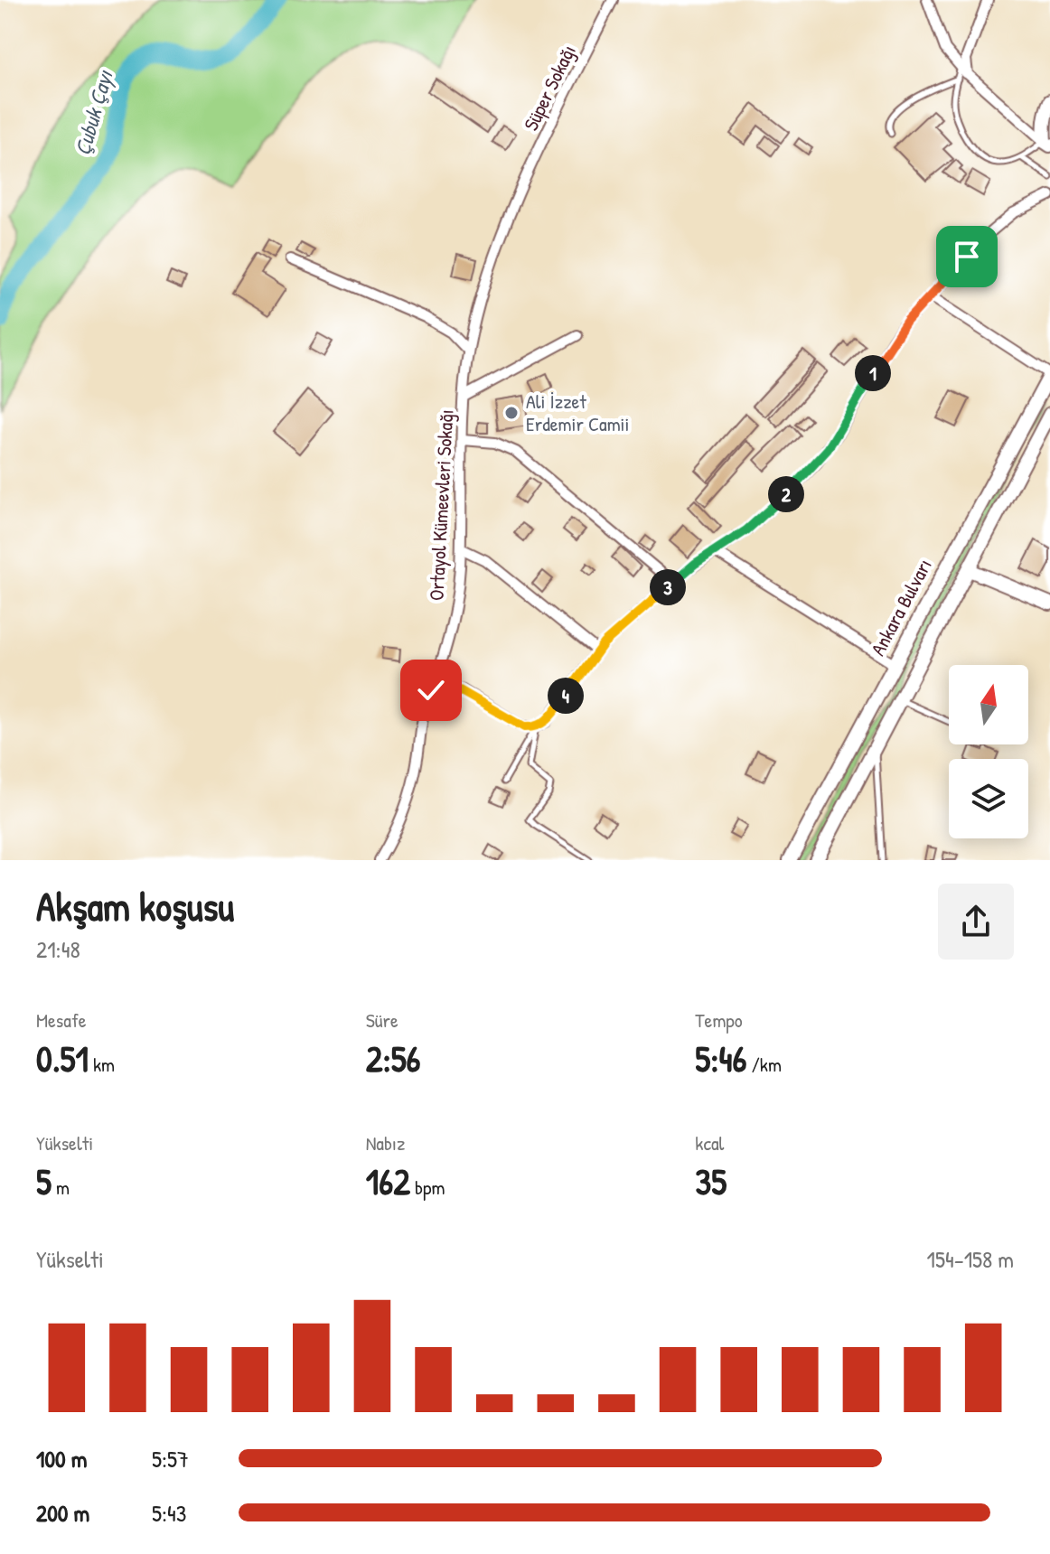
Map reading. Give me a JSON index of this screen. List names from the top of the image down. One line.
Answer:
{"streets":{"main road":["Ankara Bulvarı"],"street":["Süper Sokağı","Ortayol Kümeevleri Sokağı"]},"crossings":[["Süper Sokağı","Ortayol Kümeevleri Sokağı"]],"water":["Çubuk Çayı"],"places":["Ali İzzet Erdemir Camii"],"north":"top","page":{"pins":["1","2","3","4"],"heading":["Akşam koşusu","21:48"],"stats":[["Mesafe","0.51 km"],["Süre","2:56"],["Tempo","5:46 /km"],["Yükselti","5 m"],["Nabız","162 bpm"],["kcal","35"]],"chart":["Yükselti","154–158 m"],"list":[{"name":"100 m","note":"5:57"},{"name":"200 m","note":"5:43"}]}}
